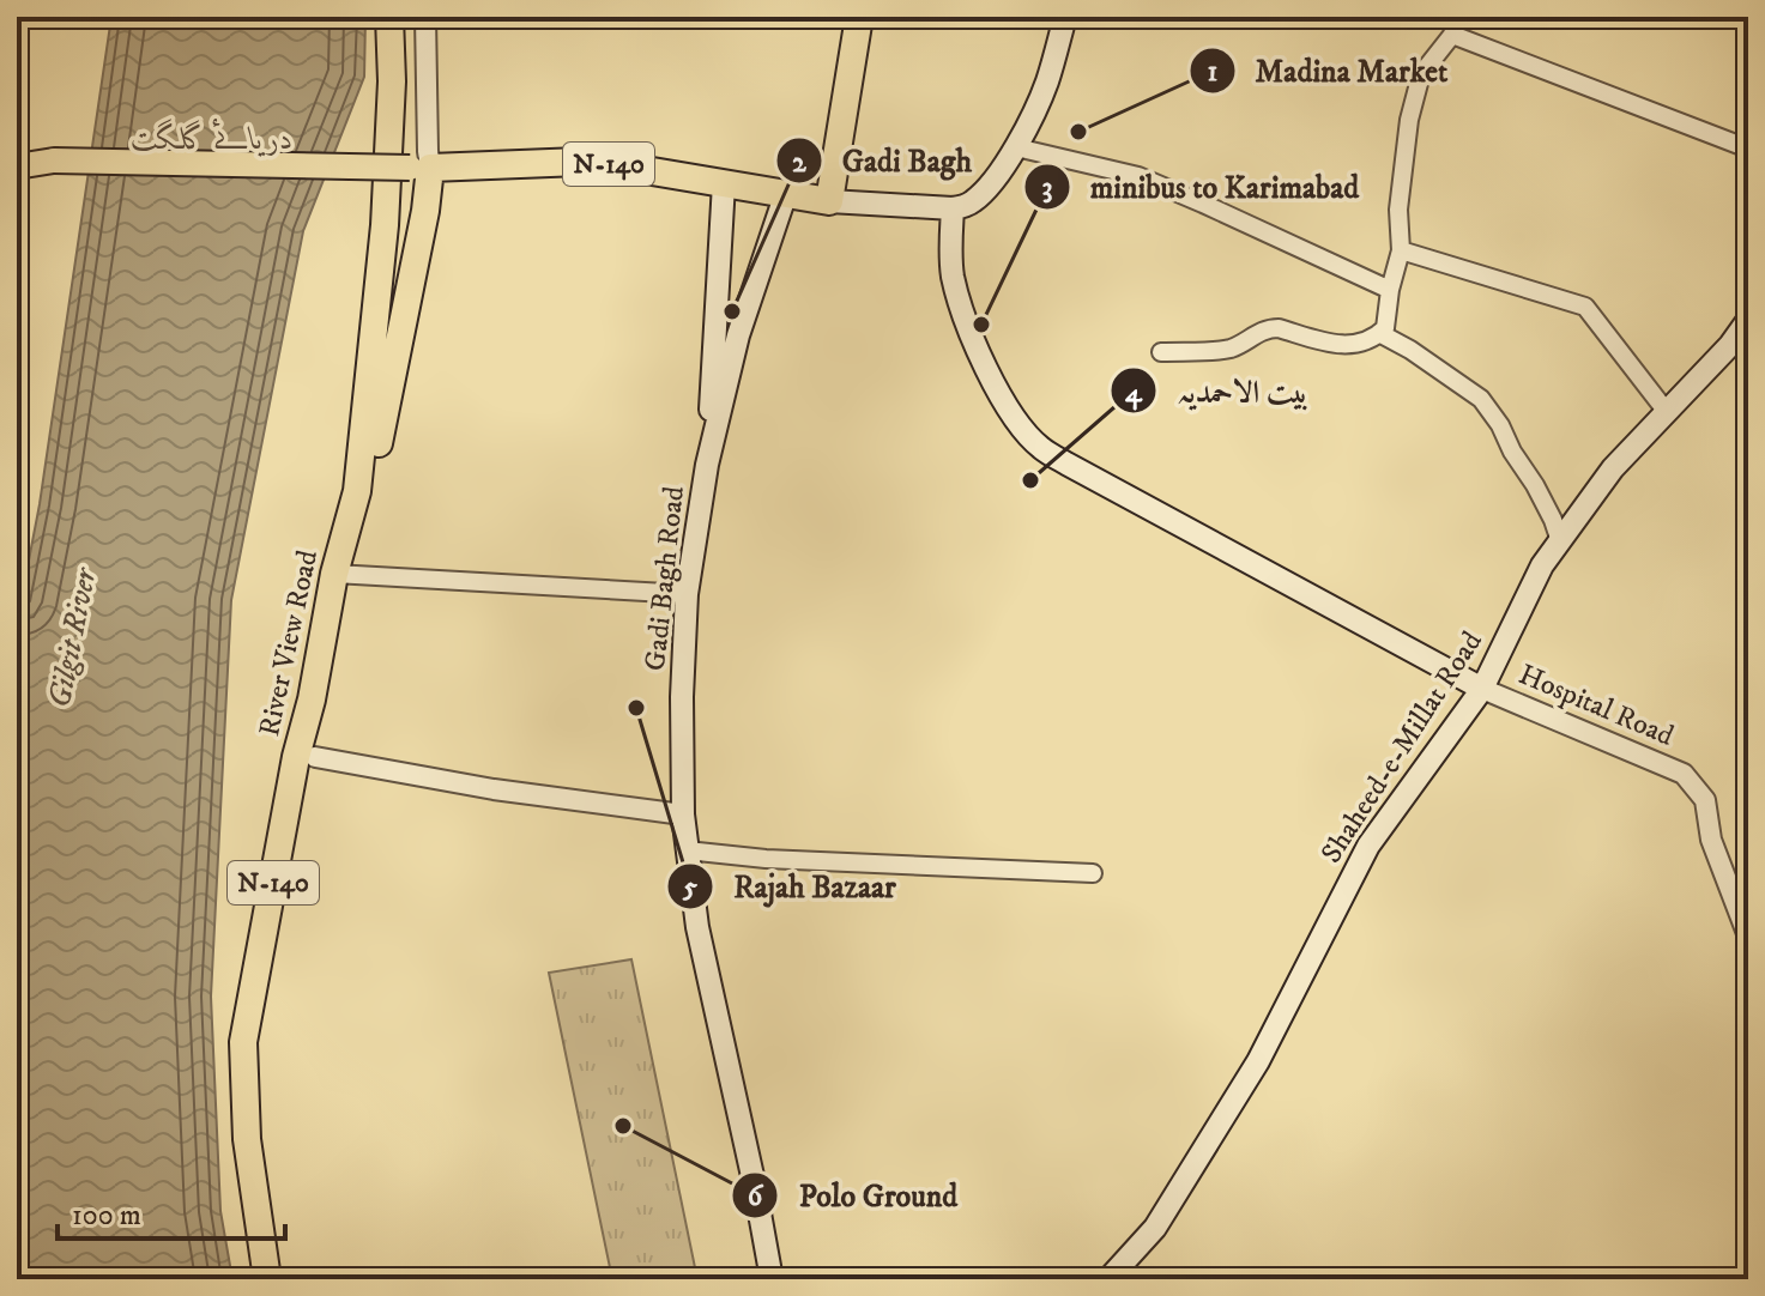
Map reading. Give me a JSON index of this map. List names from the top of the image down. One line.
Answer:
{"streets":{"highway":["N-140","River View Road"],"main road":["Gadi Bagh Road","Shaheed-e-Millat Road"],"street":["Hospital Road"]},"crossings":[["N-140","Gadi Bagh Road"],["N-140","River View Road"],["Hospital Road","Shaheed-e-Millat Road"]],"water":["دریائے گلگت","Gilgit River"],"places":["Madina Market","Gadi Bagh","minibus to Karimabad","بیت الاحمدیہ","Rajah Bazaar","Polo Ground"],"scale_bar":"100 m"}
